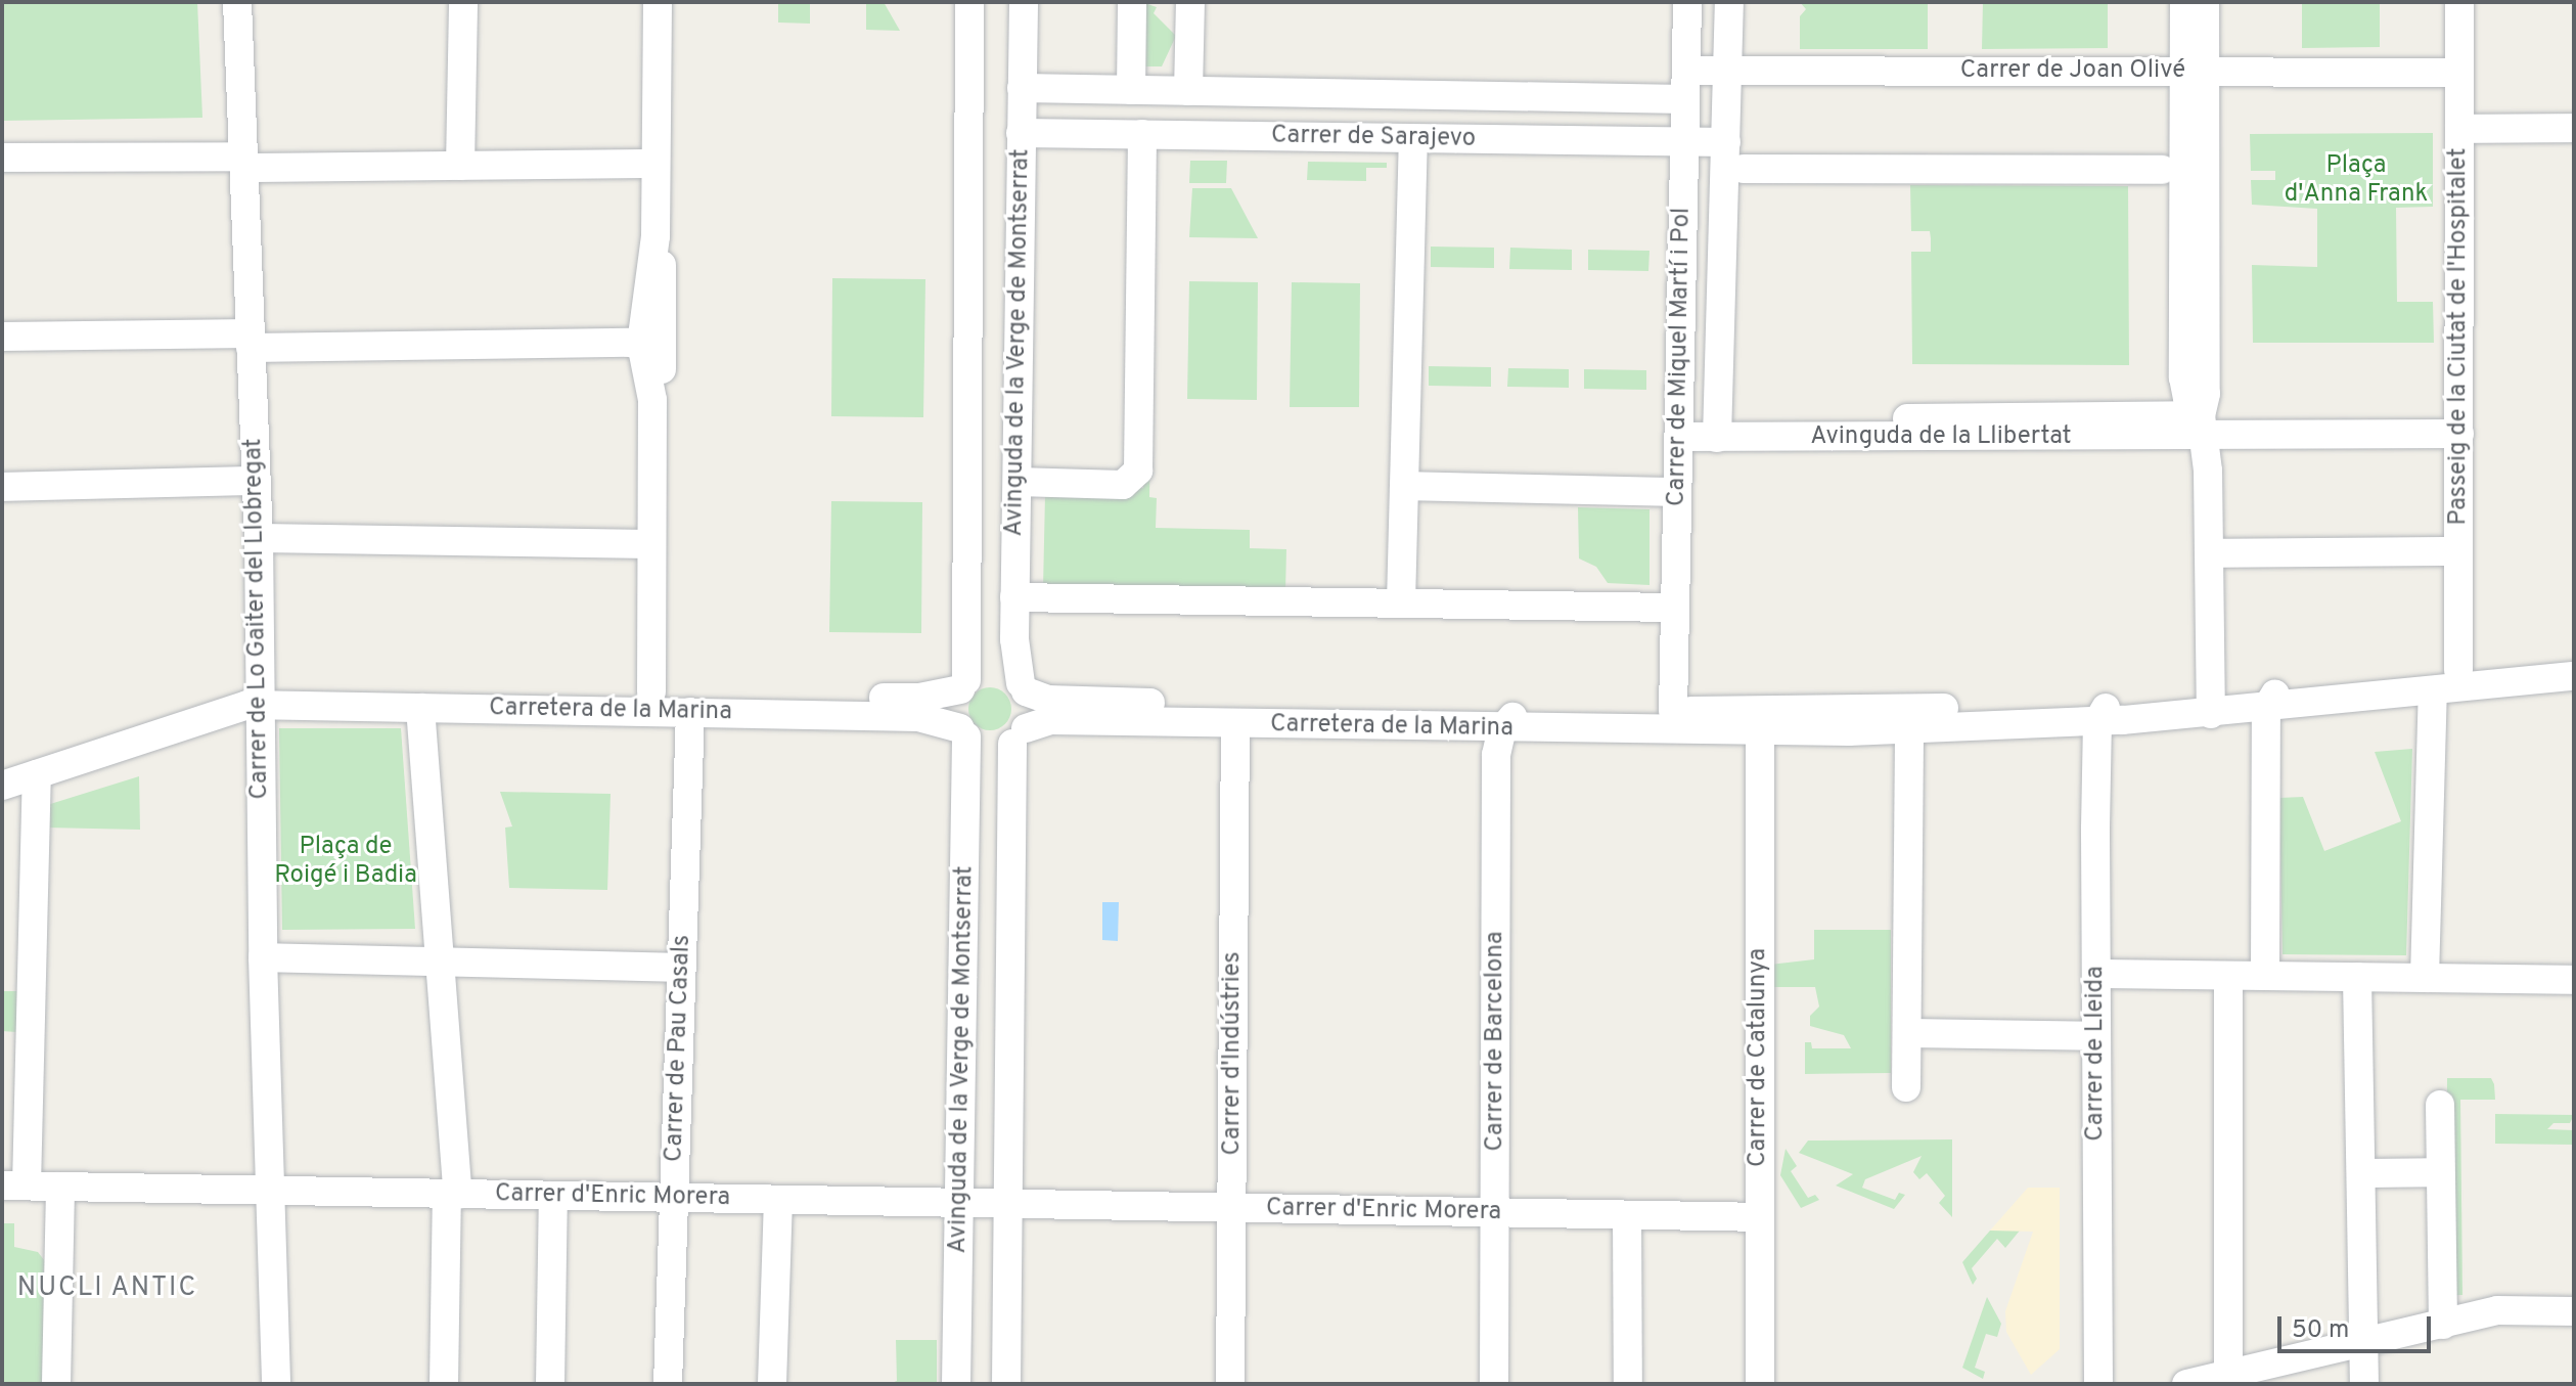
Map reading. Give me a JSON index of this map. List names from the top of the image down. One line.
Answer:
{"streets":{"street":["Carrer de Joan Olivé","Carrer de Sarajevo","Passeig de la Ciutat de l'Hospitalet","Avinguda de la Verge de Montserrat","Carrer de Miquel Martí i Pol","Avinguda de la Llibertat","Carrer de Lo Gaiter del Llobregat","Carretera de la Marina","Carrer de Barcelona","Carrer de Pau Casals","Carrer d'Indústries","Carrer de Lleida","Carrer de Catalunya","Carrer d'Enric Morera"]},"crossings":[["Carrer de Joan Olivé","Passeig de la Ciutat de l'Hospitalet"],["Carrer de Joan Olivé","Carrer de Miquel Martí i Pol"],["Carrer de Sarajevo","Avinguda de la Verge de Montserrat"],["Carrer de Sarajevo","Carrer de Miquel Martí i Pol"],["Passeig de la Ciutat de l'Hospitalet","Avinguda de la Llibertat"],["Passeig de la Ciutat de l'Hospitalet","Carretera de la Marina"],["Avinguda de la Verge de Montserrat","Carretera de la Marina"],["Avinguda de la Verge de Montserrat","Carrer d'Enric Morera"],["Carrer de Miquel Martí i Pol","Avinguda de la Llibertat"],["Carrer de Miquel Martí i Pol","Carretera de la Marina"],["Carrer de Lo Gaiter del Llobregat","Carretera de la Marina"],["Carrer de Lo Gaiter del Llobregat","Carrer d'Enric Morera"],["Carretera de la Marina","Carrer de Barcelona"],["Carretera de la Marina","Carrer de Pau Casals"],["Carretera de la Marina","Carrer d'Indústries"],["Carretera de la Marina","Carrer de Lleida"],["Carretera de la Marina","Carrer de Catalunya"],["Carrer de Barcelona","Carrer d'Enric Morera"],["Carrer de Pau Casals","Carrer d'Enric Morera"],["Carrer d'Indústries","Carrer d'Enric Morera"],["Carrer de Catalunya","Carrer d'Enric Morera"]],"districts":["NUCLI ANTIC"],"parks":["Plaça d'Anna Frank","Plaça de Roigé i Badia"],"scale_bar":"50 m"}
